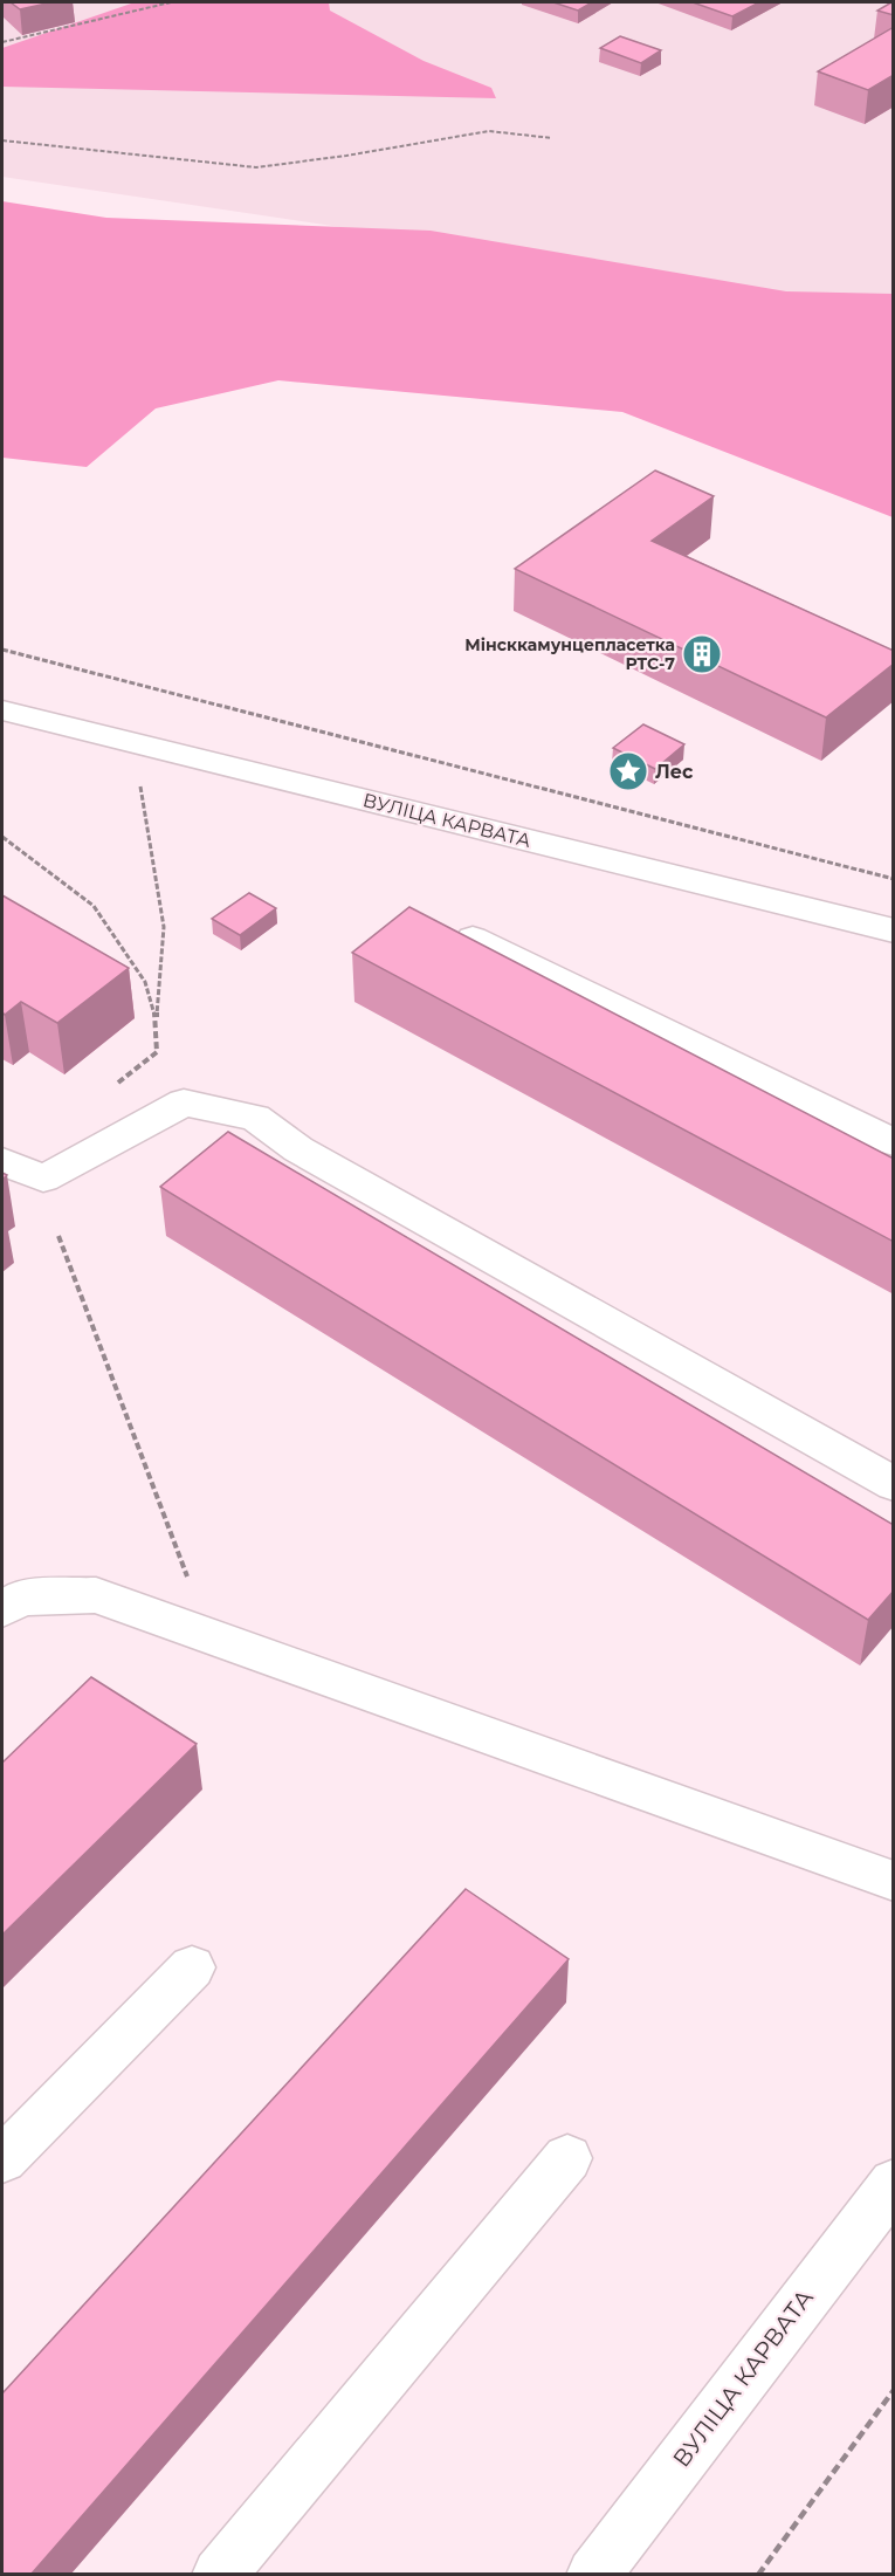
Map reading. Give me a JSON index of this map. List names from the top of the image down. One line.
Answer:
{"streets":{"street":["ВУЛІЦА КАРВАТА"]},"places":{"building":["Мінсккамунцепласетка РТС-7"],"place":["Лес"]}}
